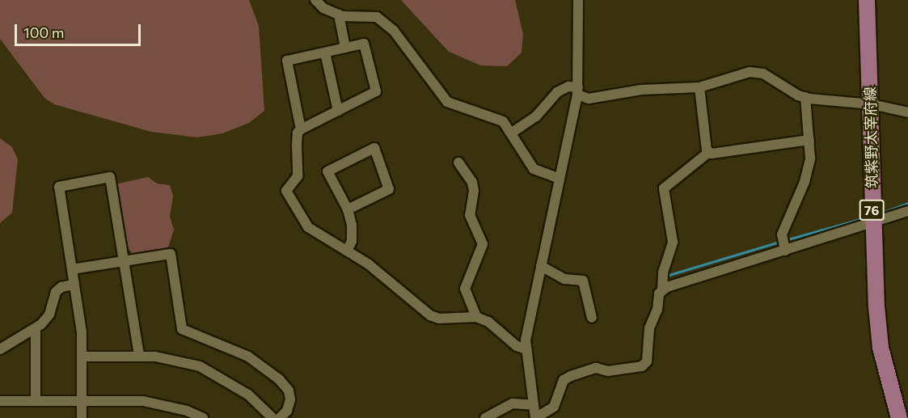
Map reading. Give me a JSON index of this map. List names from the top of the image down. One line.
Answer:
{"streets":{"main road":["筑紫野太宰府線","76"]},"scale_bar":"100 m"}
